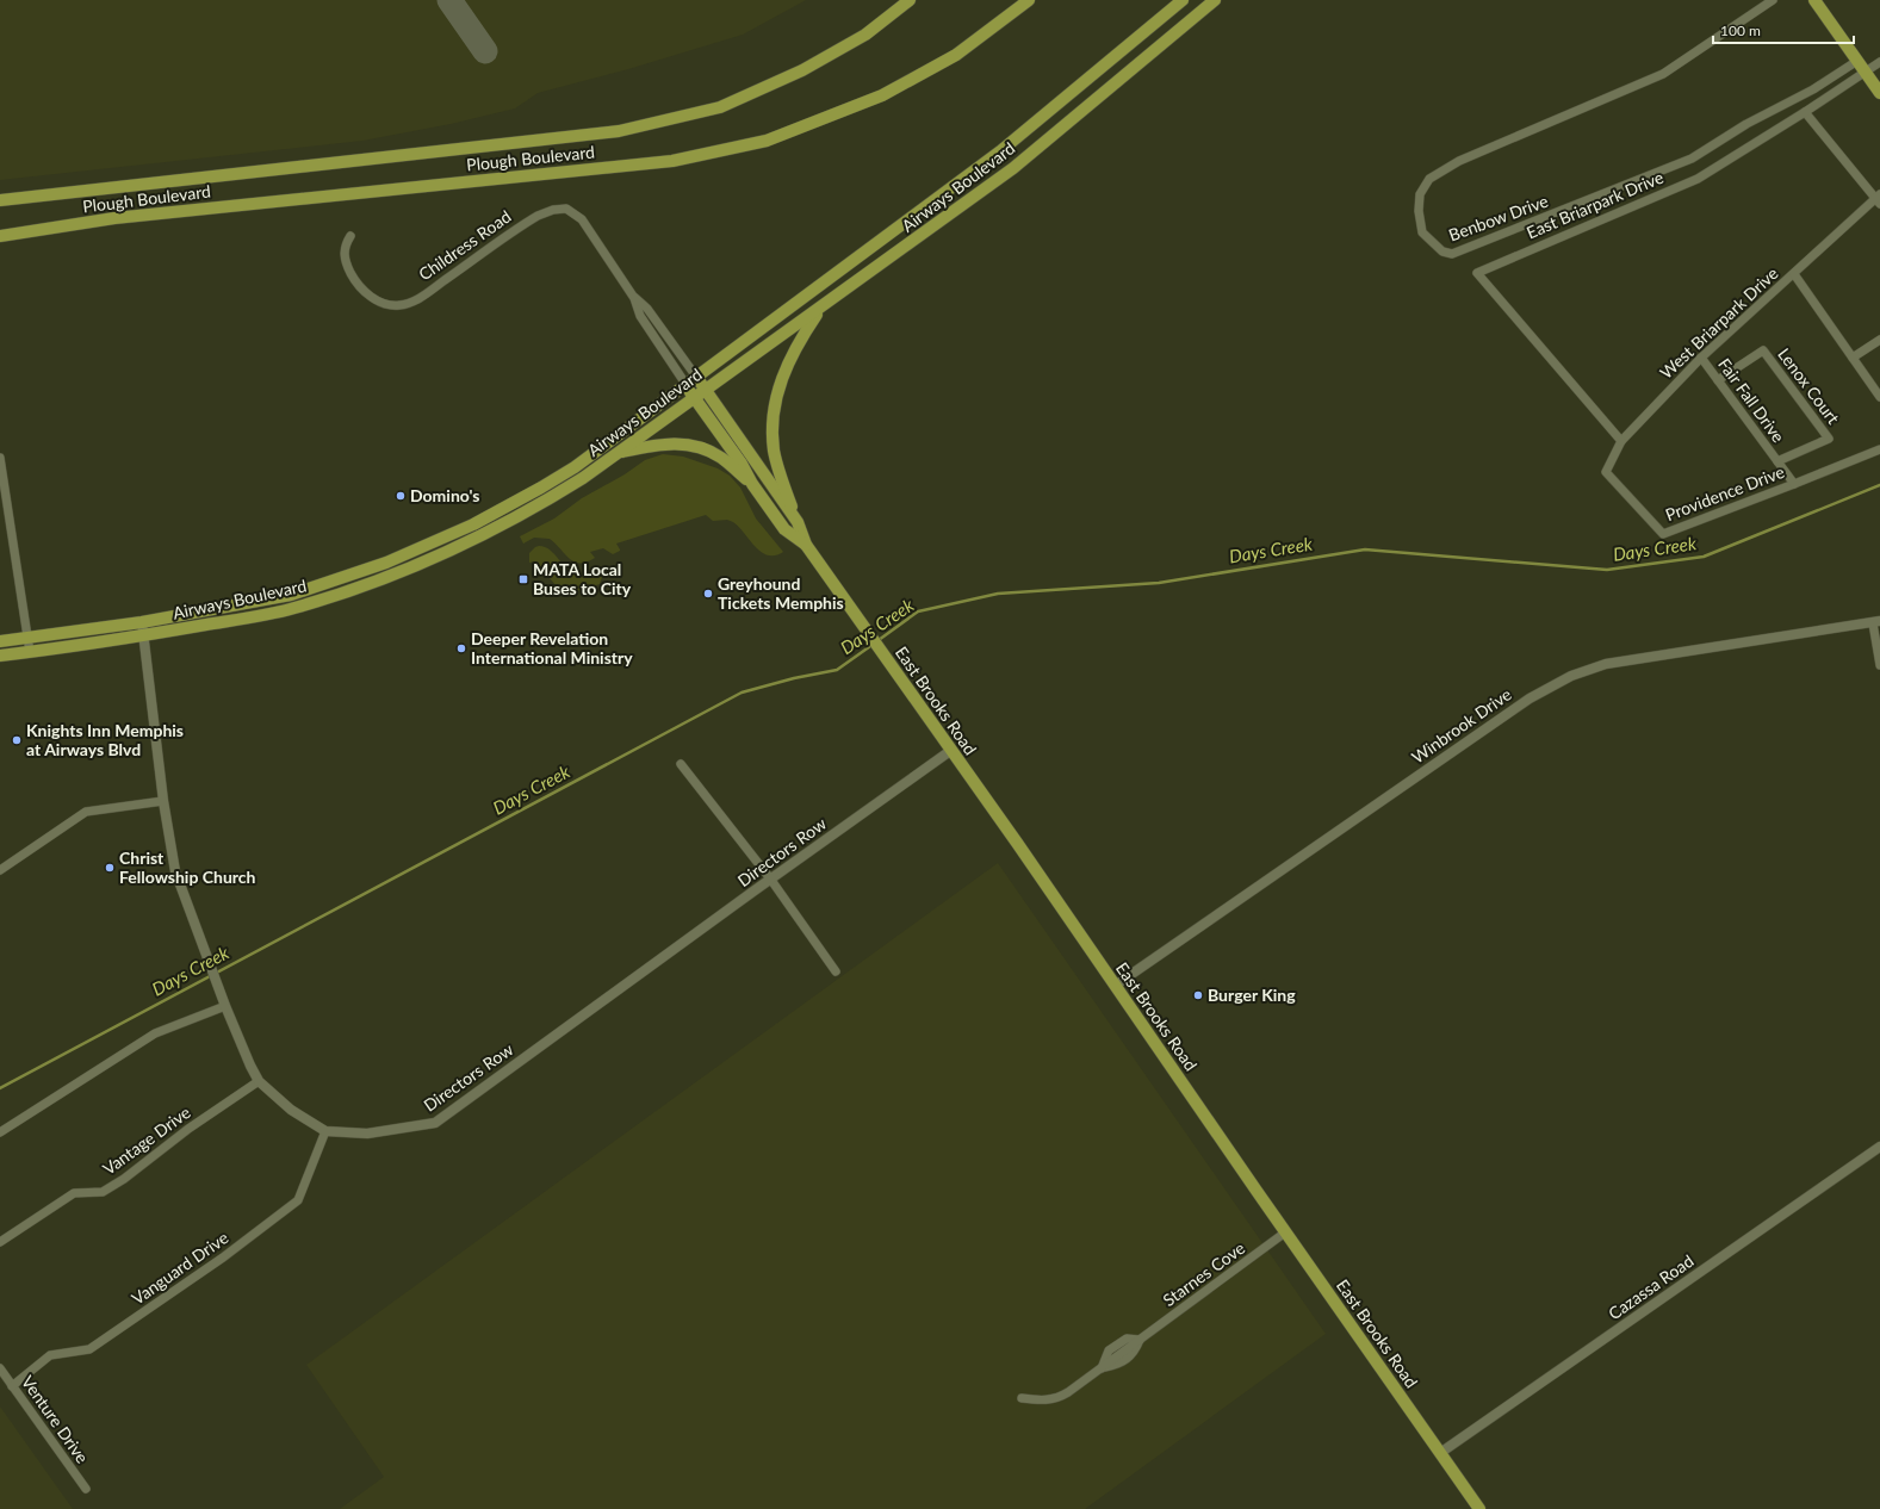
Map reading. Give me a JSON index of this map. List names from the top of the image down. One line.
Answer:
{"streets":{"main road":["Plough Boulevard","Airways Boulevard","East Brooks Road"],"street":["East Briarpark Drive","Benbow Drive","Childress Road","West Briarpark Drive","Lenox Court","Fair Fall Drive","Providence Drive","Winbrook Drive","Directors Row","Vantage Drive","Vanguard Drive","Starnes Cove","Cazassa Road","Venture Drive"]},"crossings":[["Airways Boulevard","East Brooks Road"],["Airways Boulevard","Directors Row"],["East Briarpark Drive","West Briarpark Drive"],["East Briarpark Drive","Providence Drive"],["Childress Road","East Brooks Road"],["West Briarpark Drive","Fair Fall Drive"],["West Briarpark Drive","Providence Drive"],["Lenox Court","Fair Fall Drive"],["Fair Fall Drive","Providence Drive"],["East Brooks Road","Winbrook Drive"],["East Brooks Road","Directors Row"],["East Brooks Road","Starnes Cove"],["East Brooks Road","Cazassa Road"],["Directors Row","Vantage Drive"],["Directors Row","Vanguard Drive"],["Vanguard Drive","Venture Drive"]],"water":["Days Creek"],"places":{"other":["Domino's","Greyhound Tickets Memphis","Deeper Revelation International Ministry","Knights Inn Memphis at Airways Blvd","Christ Fellowship Church","Burger King"],"transit":["MATA Local Buses to City"]},"scale_bar":"100 m"}
